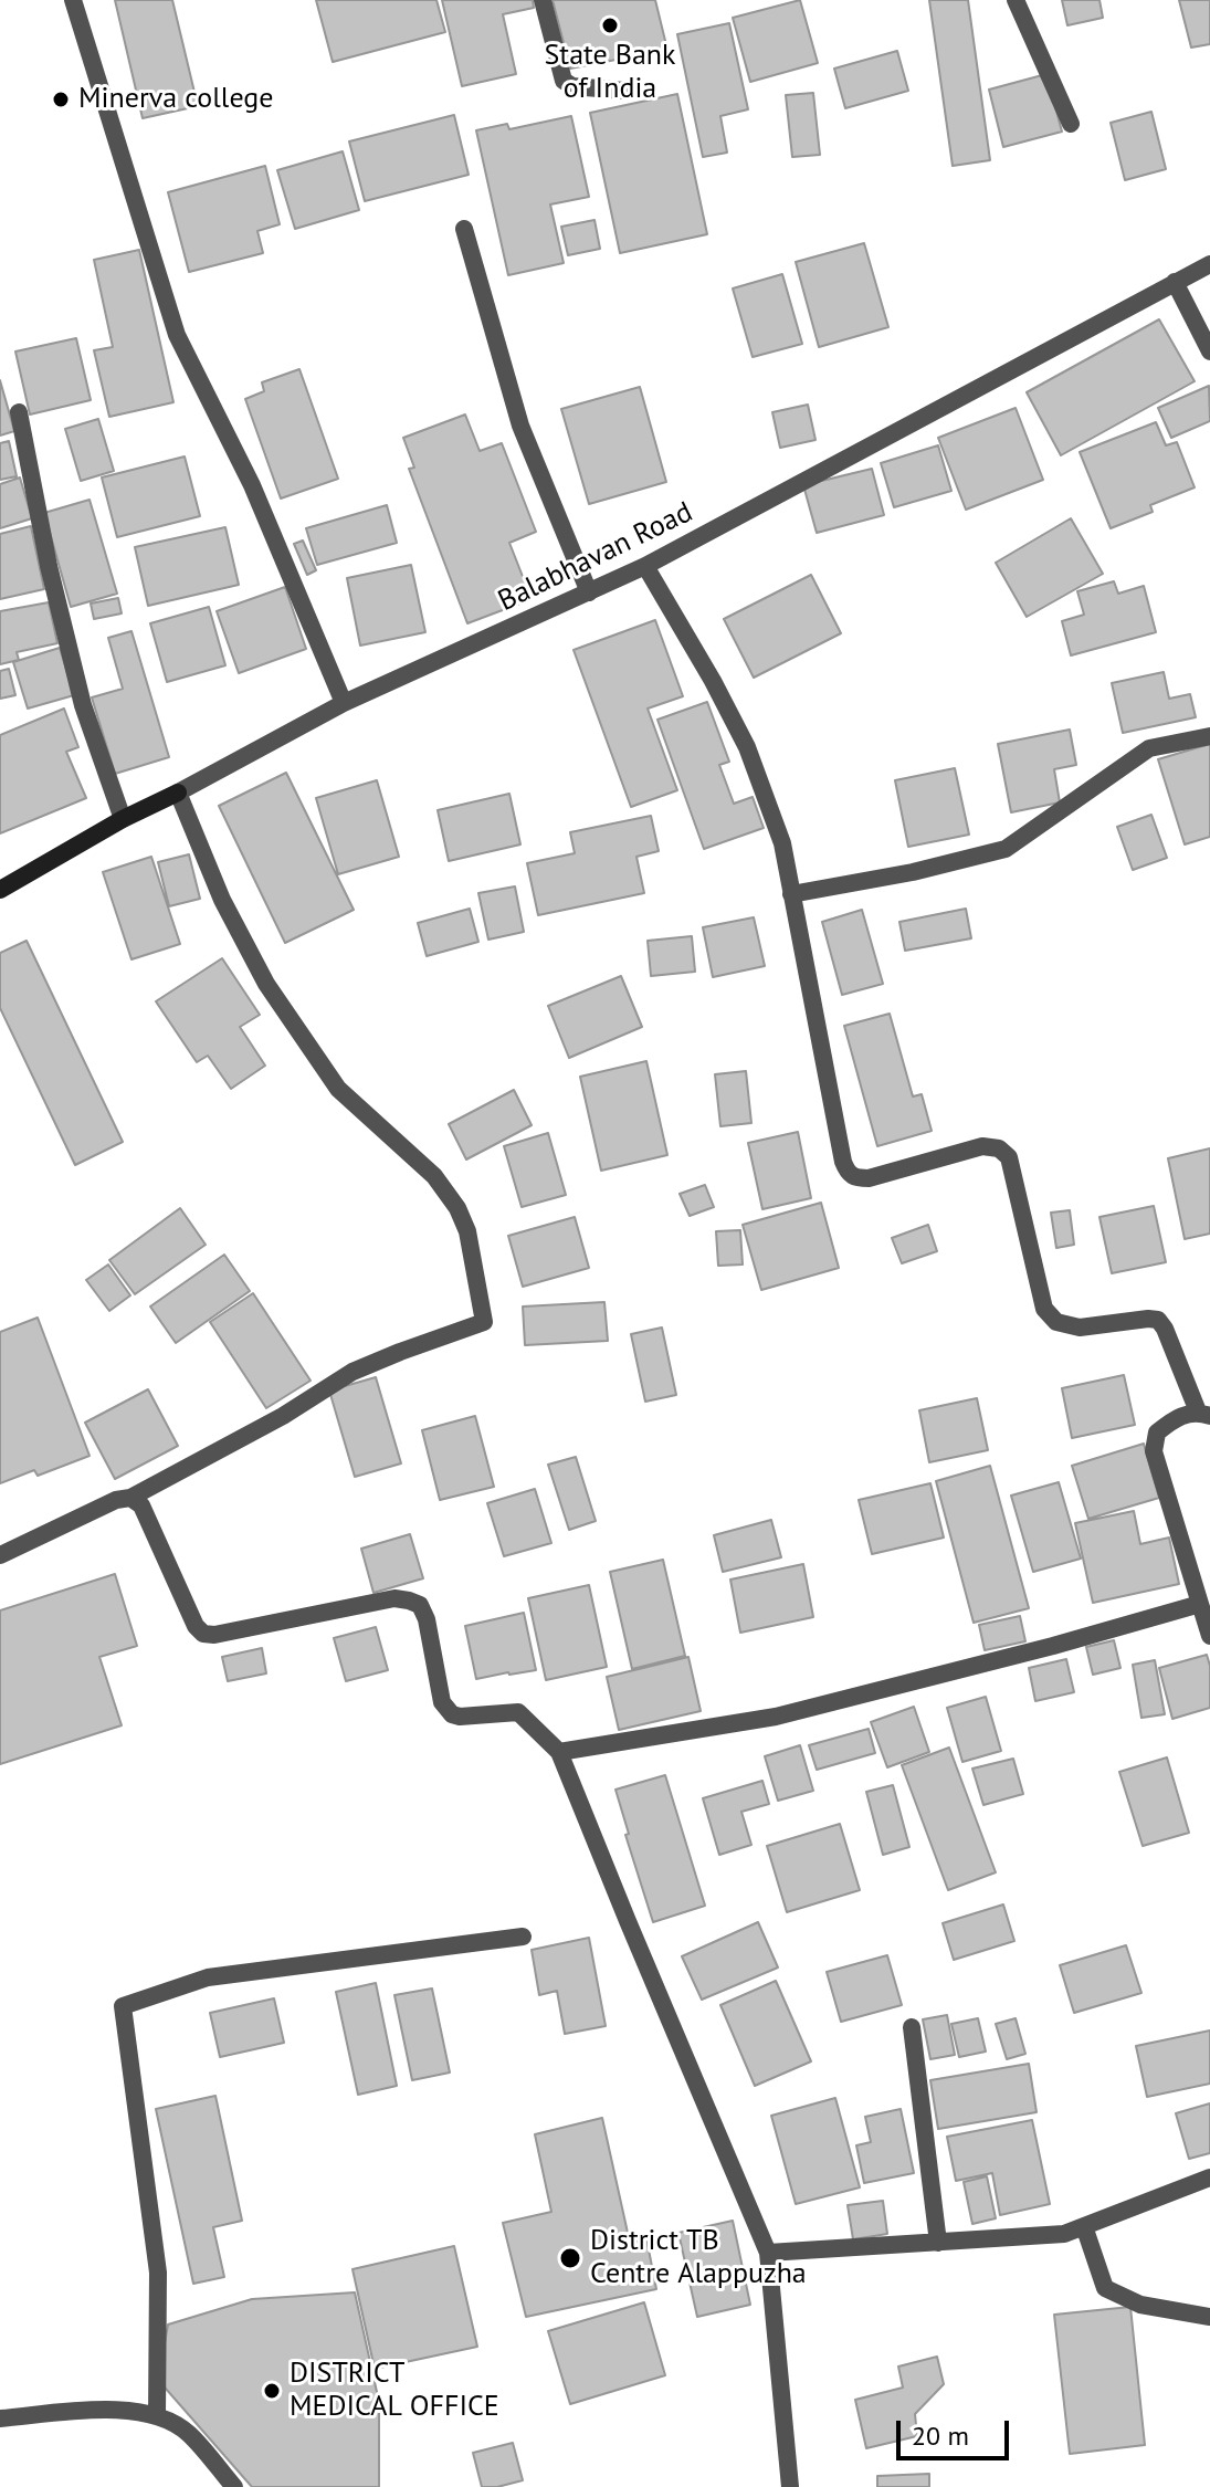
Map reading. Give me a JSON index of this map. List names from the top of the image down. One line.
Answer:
{"streets":{"main road":["Balabhavan Road"]},"places":["State Bank of India","Minerva college","District TB Centre Alappuzha","DISTRICT MEDICAL OFFICE"],"scale_bar":"20 m"}
